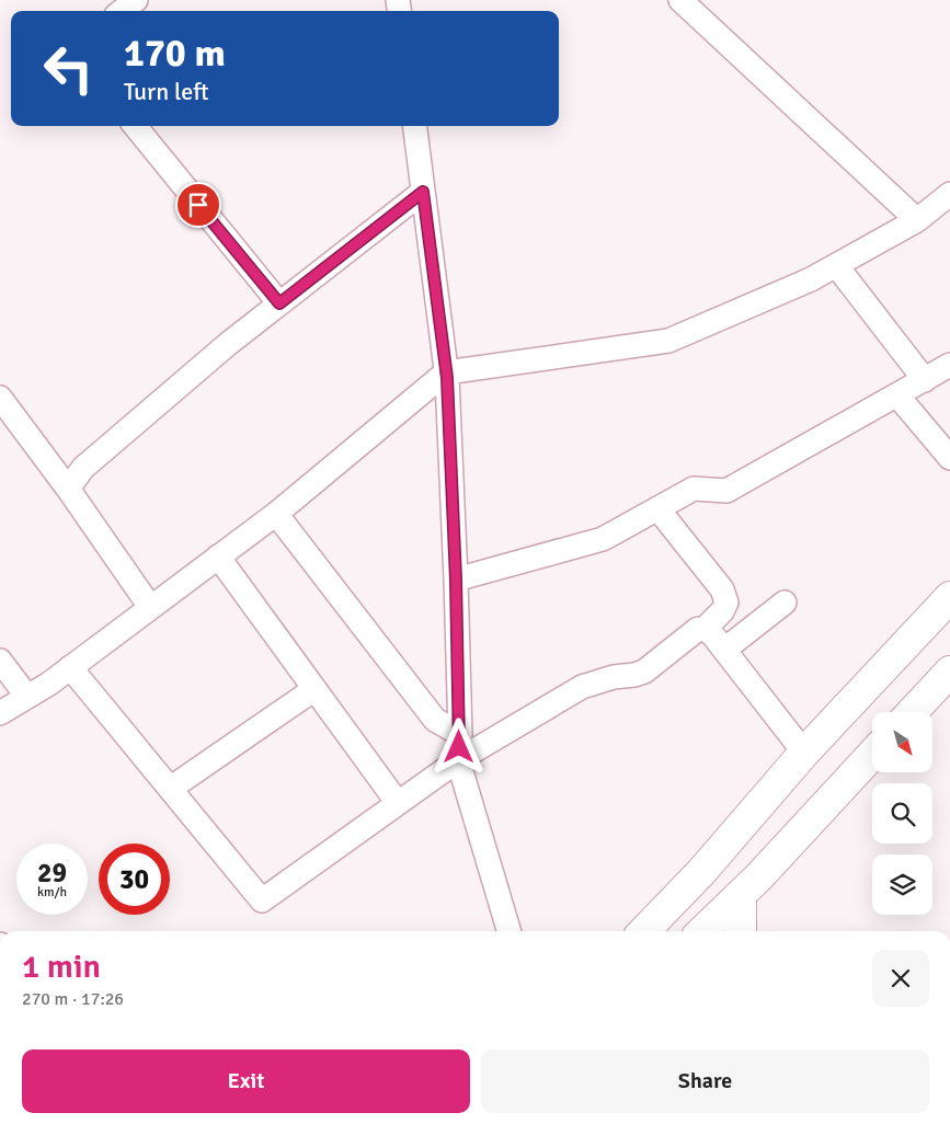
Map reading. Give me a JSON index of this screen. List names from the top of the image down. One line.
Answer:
{"north":"bottom right","page":{"turn":["170 m","Turn left"],"speed":"29 km/h","limit":"30","heading":["1 min","270 m · 17:26"],"buttons":["Exit","Share"]}}
